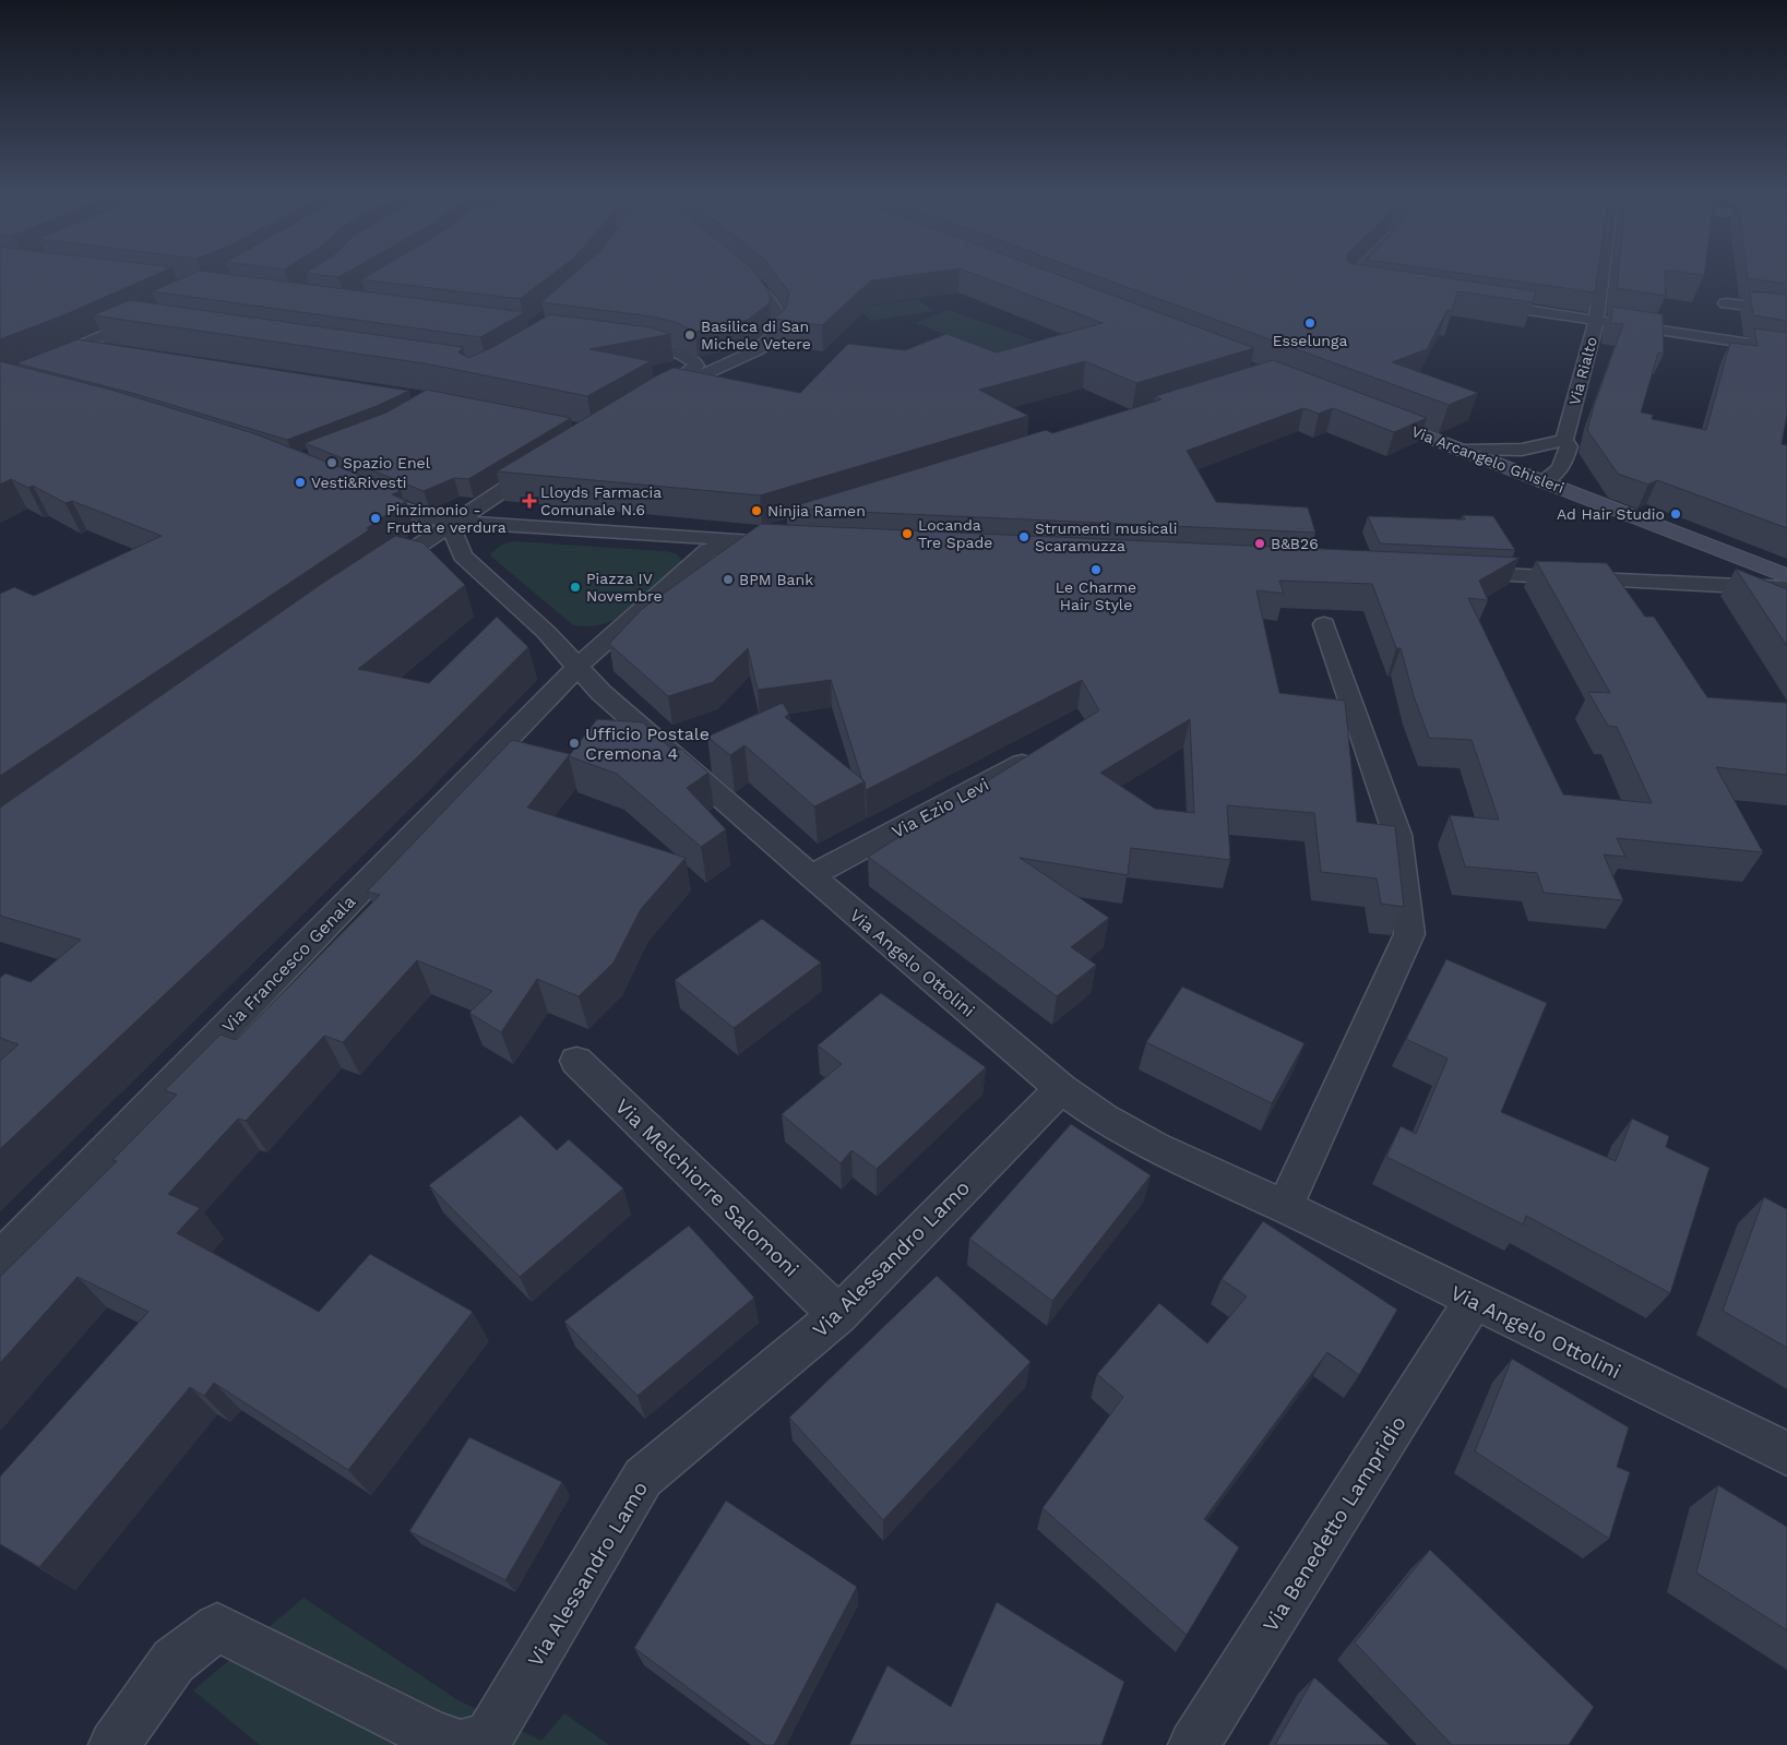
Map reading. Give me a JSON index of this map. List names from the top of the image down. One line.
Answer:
{"streets":{"main road":["Via Arcangelo Ghisleri"],"street":["Via Rialto","Via Ezio Levi","Via Angelo Ottolini","Via Francesco Genala","Via Melchiorre Salomoni","Via Alessandro Lamo","Via Benedetto Lampridio"]},"crossings":[["Via Rialto","Via Arcangelo Ghisleri"],["Via Ezio Levi","Via Angelo Ottolini"],["Via Angelo Ottolini","Via Francesco Genala"],["Via Angelo Ottolini","Via Alessandro Lamo"],["Via Angelo Ottolini","Via Benedetto Lampridio"],["Via Melchiorre Salomoni","Via Alessandro Lamo"]],"places":{"other":["Esselunga","Basilica di San Michele Vetere","Spazio Enel","Vesti&Rivesti","Ninjia Ramen","Ad Hair Studio","Pinzimonio - Frutta e verdura","Locanda Tre Spade","Strumenti musicali Scaramuzza","B&B26","Le Charme Hair Style","BPM Bank","Piazza IV Novembre","Ufficio Postale Cremona 4"],"health":["Lloyds Farmacia Comunale N.6"]}}
